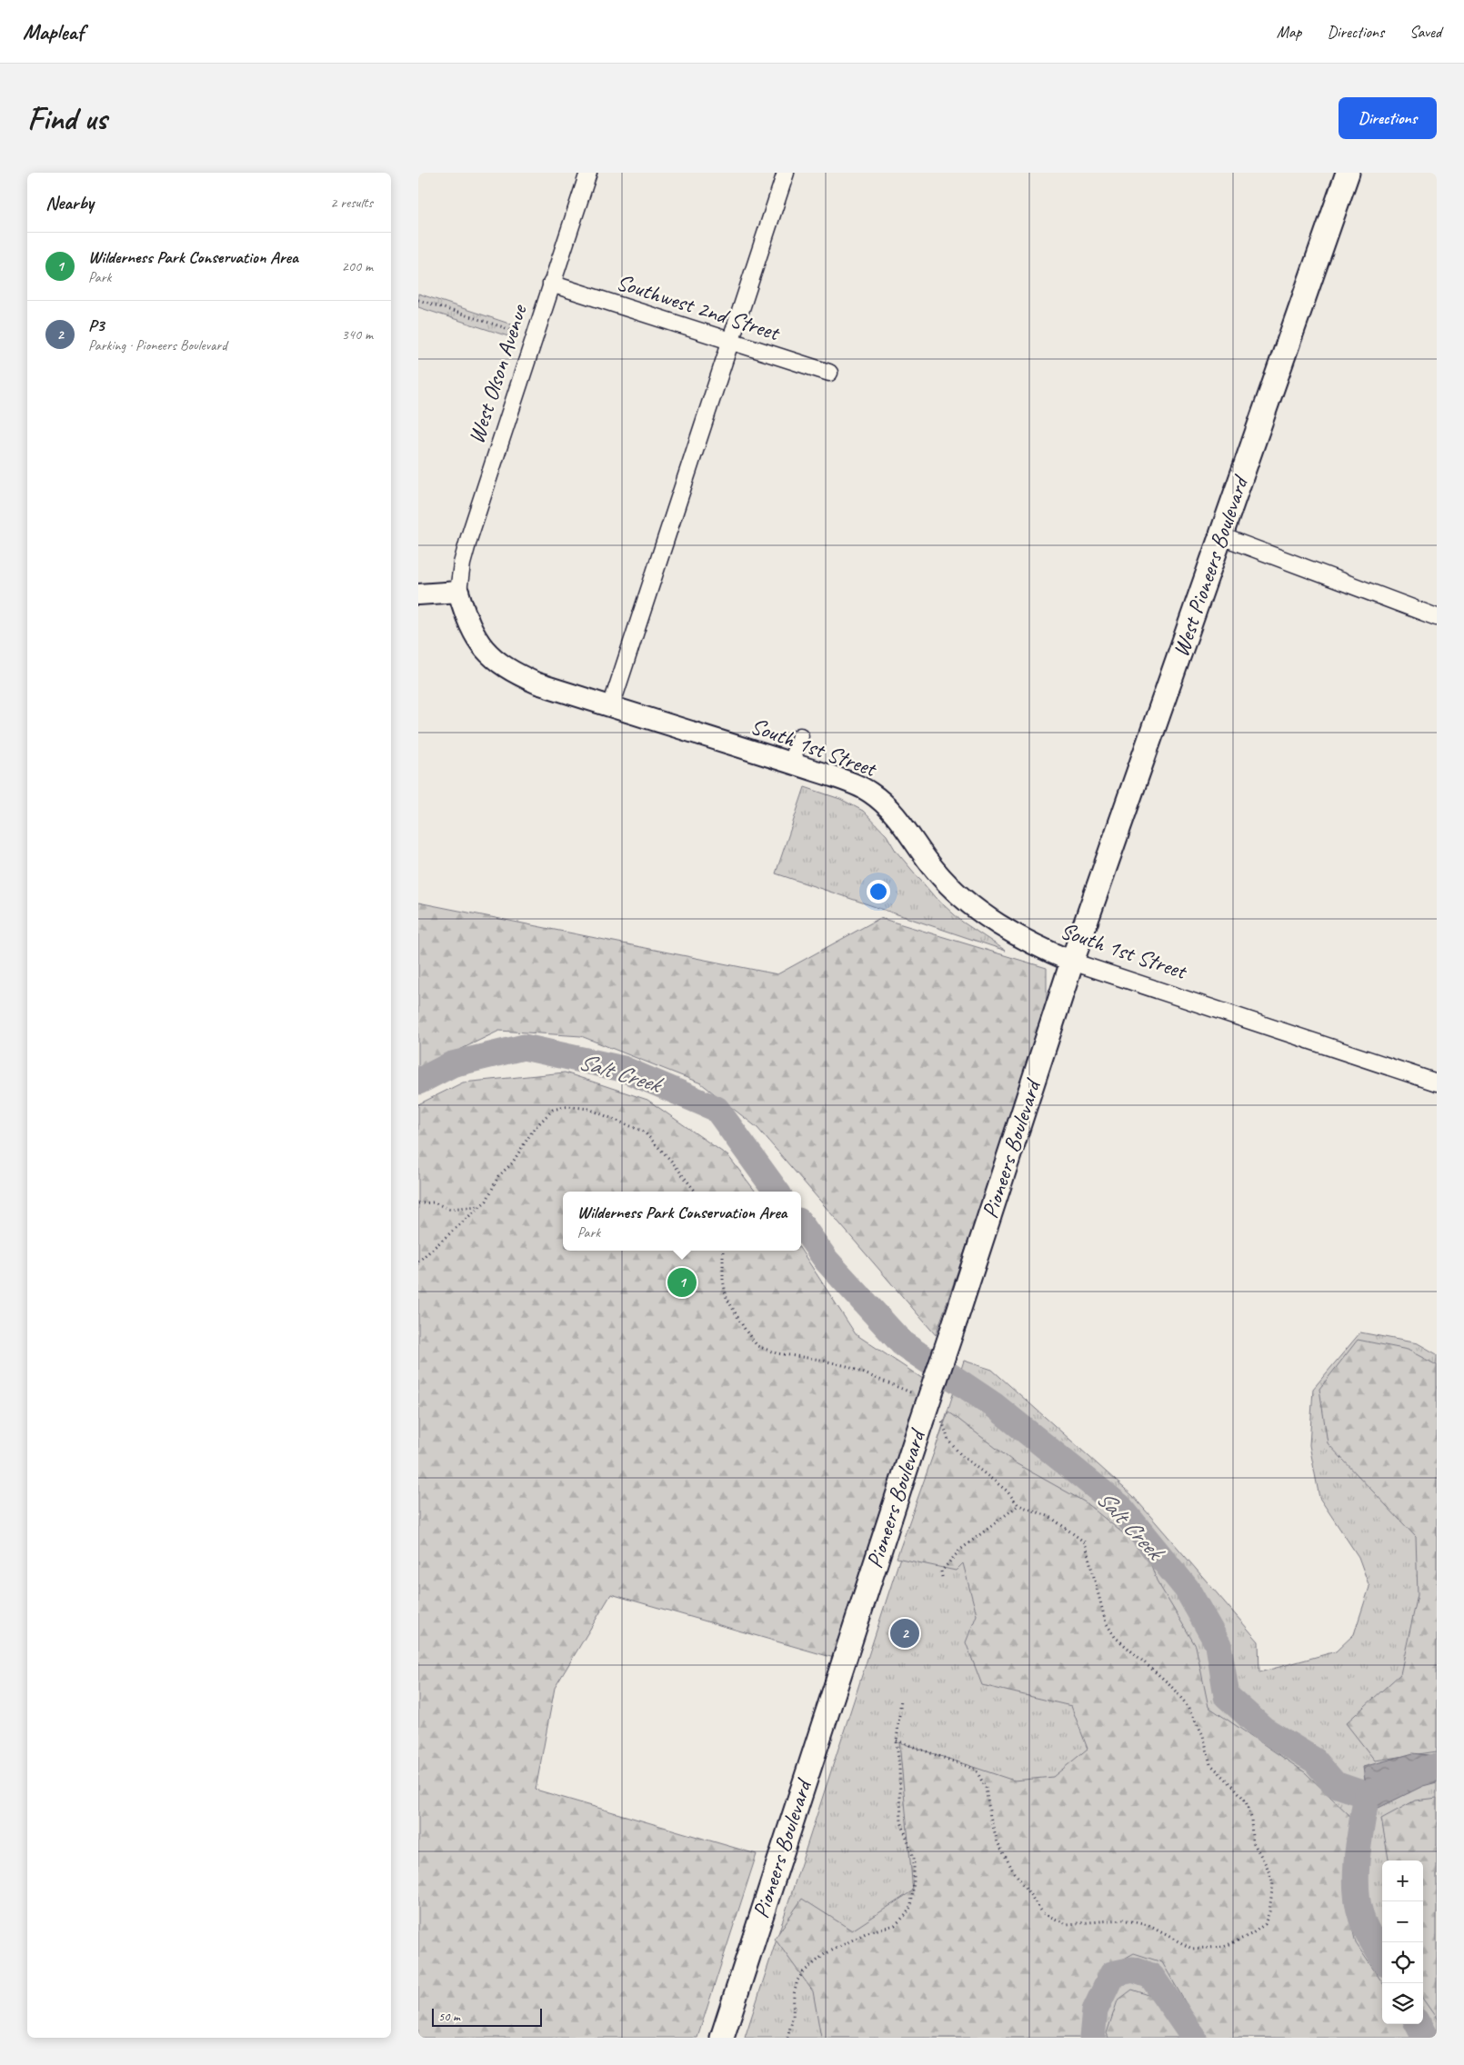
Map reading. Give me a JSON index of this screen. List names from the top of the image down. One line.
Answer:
{"streets":{"main road":["West Pioneers Boulevard","Pioneers Boulevard"],"street":["Southwest 2nd Street","West Olson Avenue","South 1st Street"]},"crossings":[["Southwest 2nd Street","West Olson Avenue"],["West Olson Avenue","South 1st Street"],["West Pioneers Boulevard","South 1st Street"],["West Pioneers Boulevard","Pioneers Boulevard"],["South 1st Street","Pioneers Boulevard"]],"water":["Salt Creek"],"scale_bar":"50 m","page":{"header":"Mapleaf","nav":["Map","Directions","Saved"],"buttons":"Directions","title":"Find us","heading":["Nearby","2 results"],"list":[{"mark":"1","name":"Wilderness Park Conservation Area","note":"Park","value":"200 m"},{"mark":"2","name":"P3","note":"Parking · Pioneers Boulevard","value":"340 m"}],"popup":["Wilderness Park Conservation Area","Park"],"pins":["1","2"],"map_buttons":["+","−"],"scale":"50 m"}}
